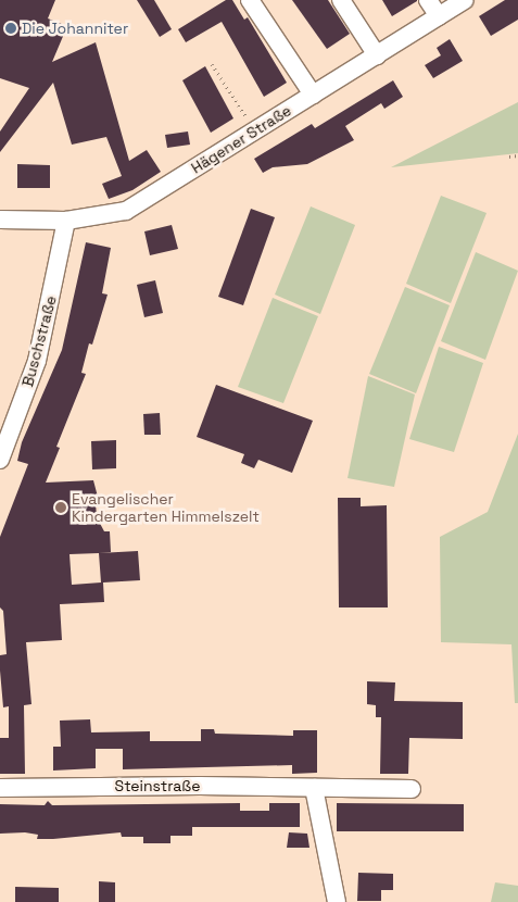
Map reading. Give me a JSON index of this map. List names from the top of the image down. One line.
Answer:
{"streets":{"street":["Hägener Straße","Buschstraße","Steinstraße"]},"crossings":[["Hägener Straße","Buschstraße"]],"places":["Die Johanniter","Evangelischer Kindergarten Himmelszelt"]}
